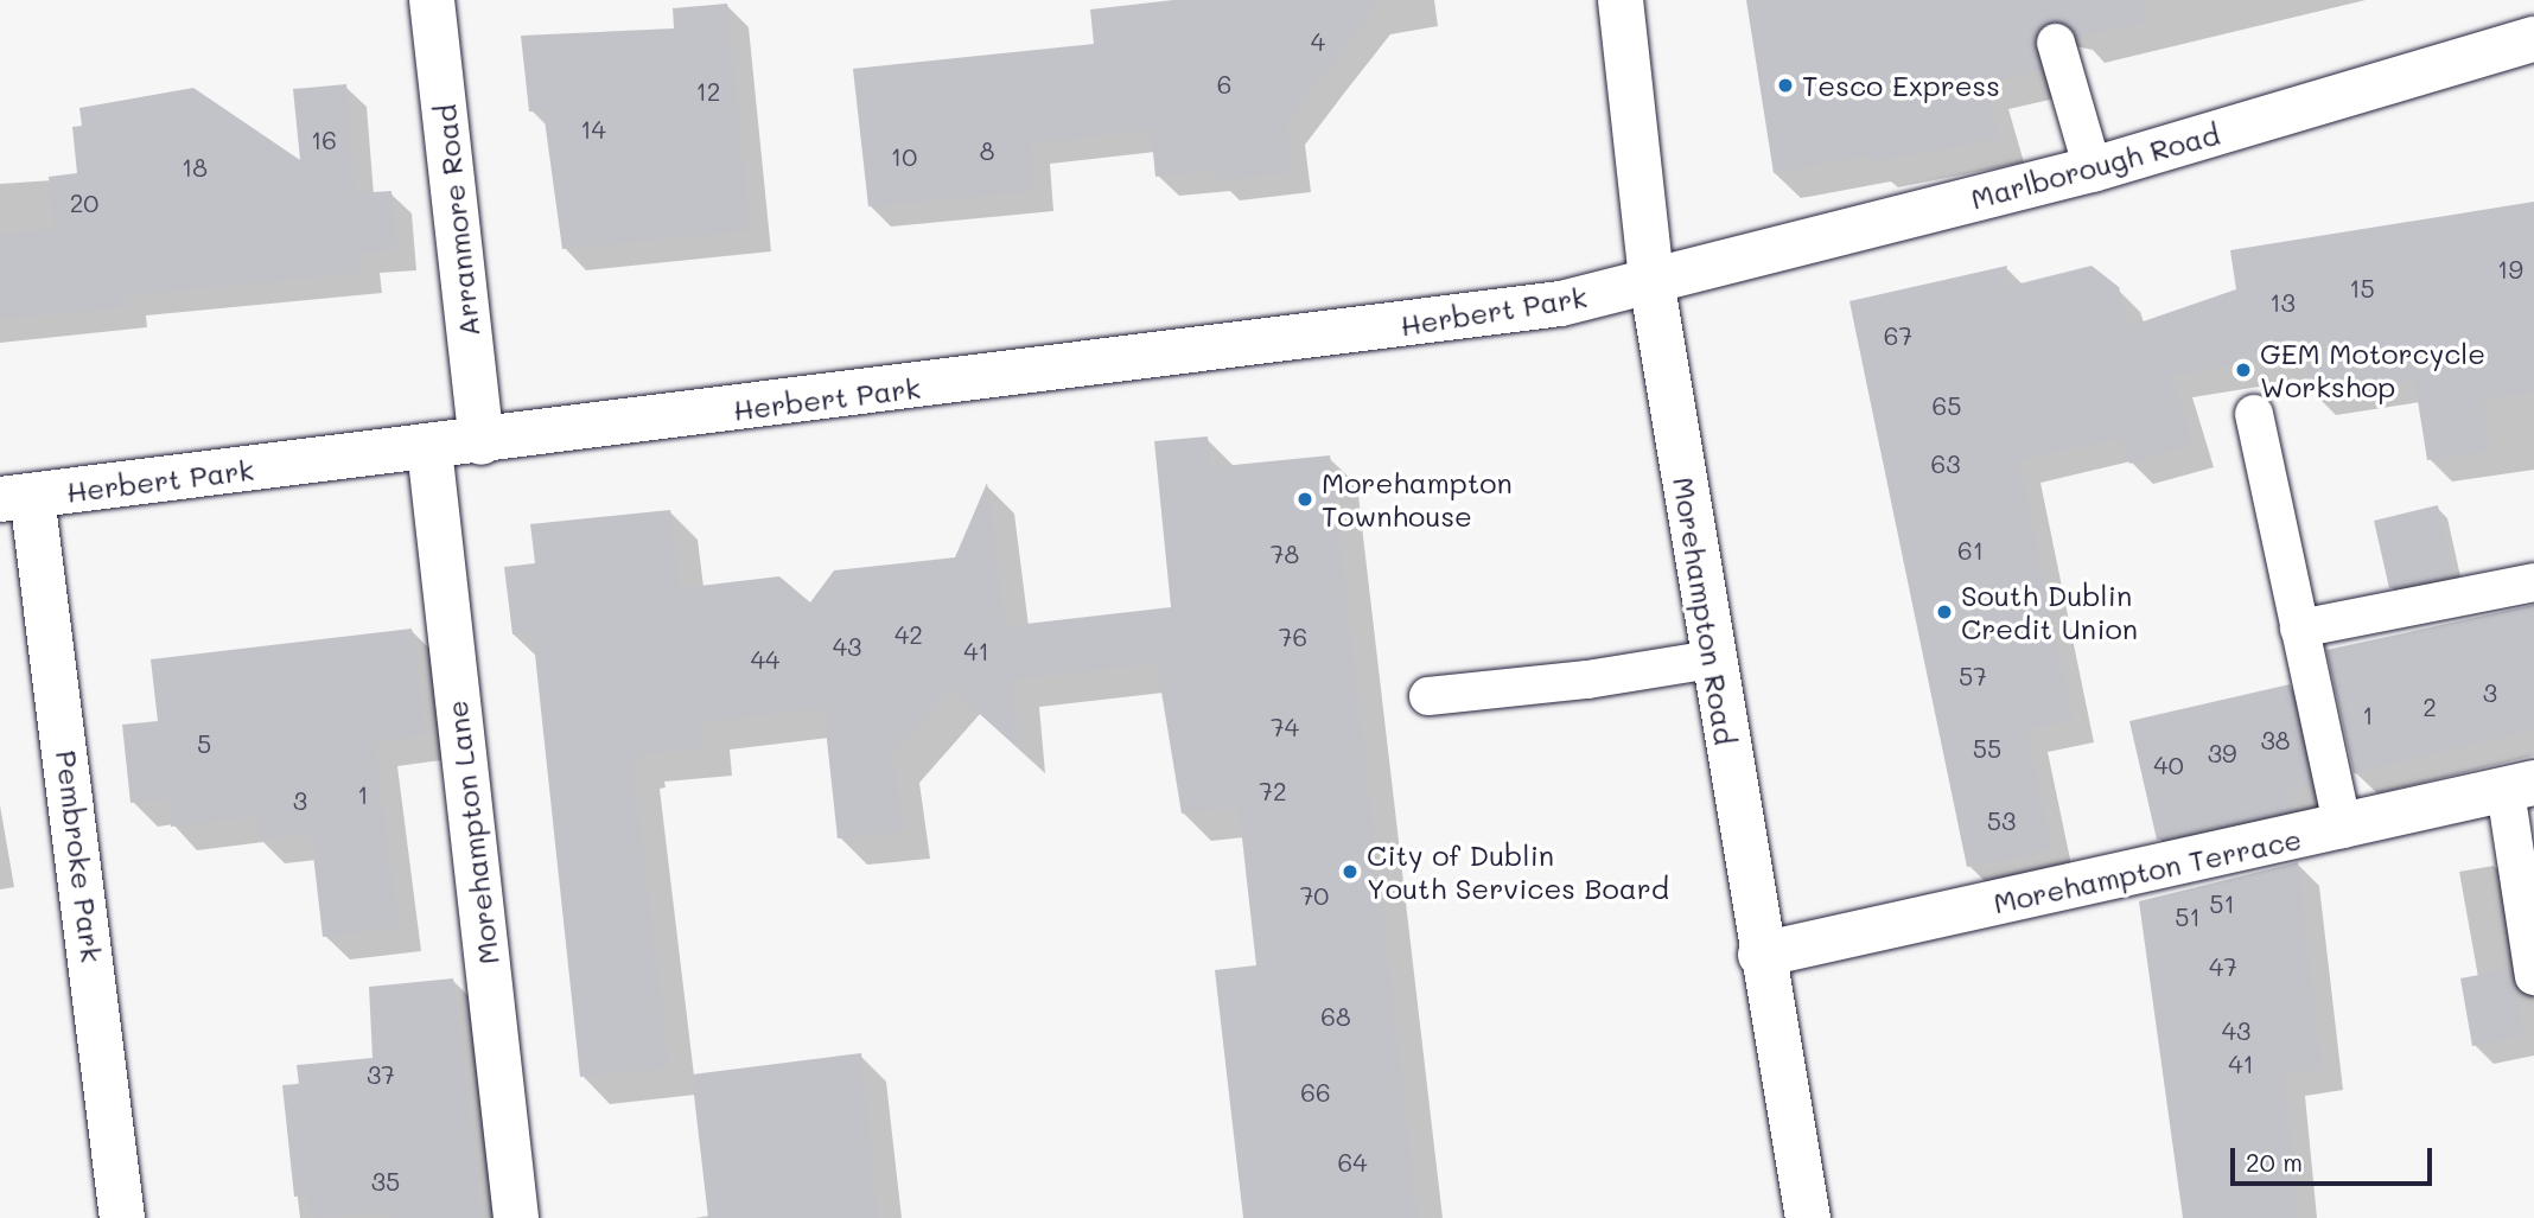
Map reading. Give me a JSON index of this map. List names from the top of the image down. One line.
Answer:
{"streets":{"street":["Marlborough Road","Arranmore Road","Herbert Park","Morehampton Road","Morehampton Lane","Pembroke Park","Morehampton Terrace"]},"crossings":[["Marlborough Road","Herbert Park"],["Marlborough Road","Morehampton Road"],["Arranmore Road","Herbert Park"],["Herbert Park","Morehampton Road"],["Herbert Park","Morehampton Lane"],["Herbert Park","Pembroke Park"],["Morehampton Road","Morehampton Terrace"]],"places":["Tesco Express","GEM Motorcycle Workshop","Morehampton Townhouse","South Dublin Credit Union","City of Dublin Youth Services Board"],"house_numbers":["4","6","12","14","16","8","10","18","20","19","15","13","67","65","63","61","78","42","76","43","41","44","57","3","2","1","74","38","5","55","39","40","72","1","3","53","70","51","51","47","68","43","41","37","66","64","35"],"scale_bar":"20 m"}
